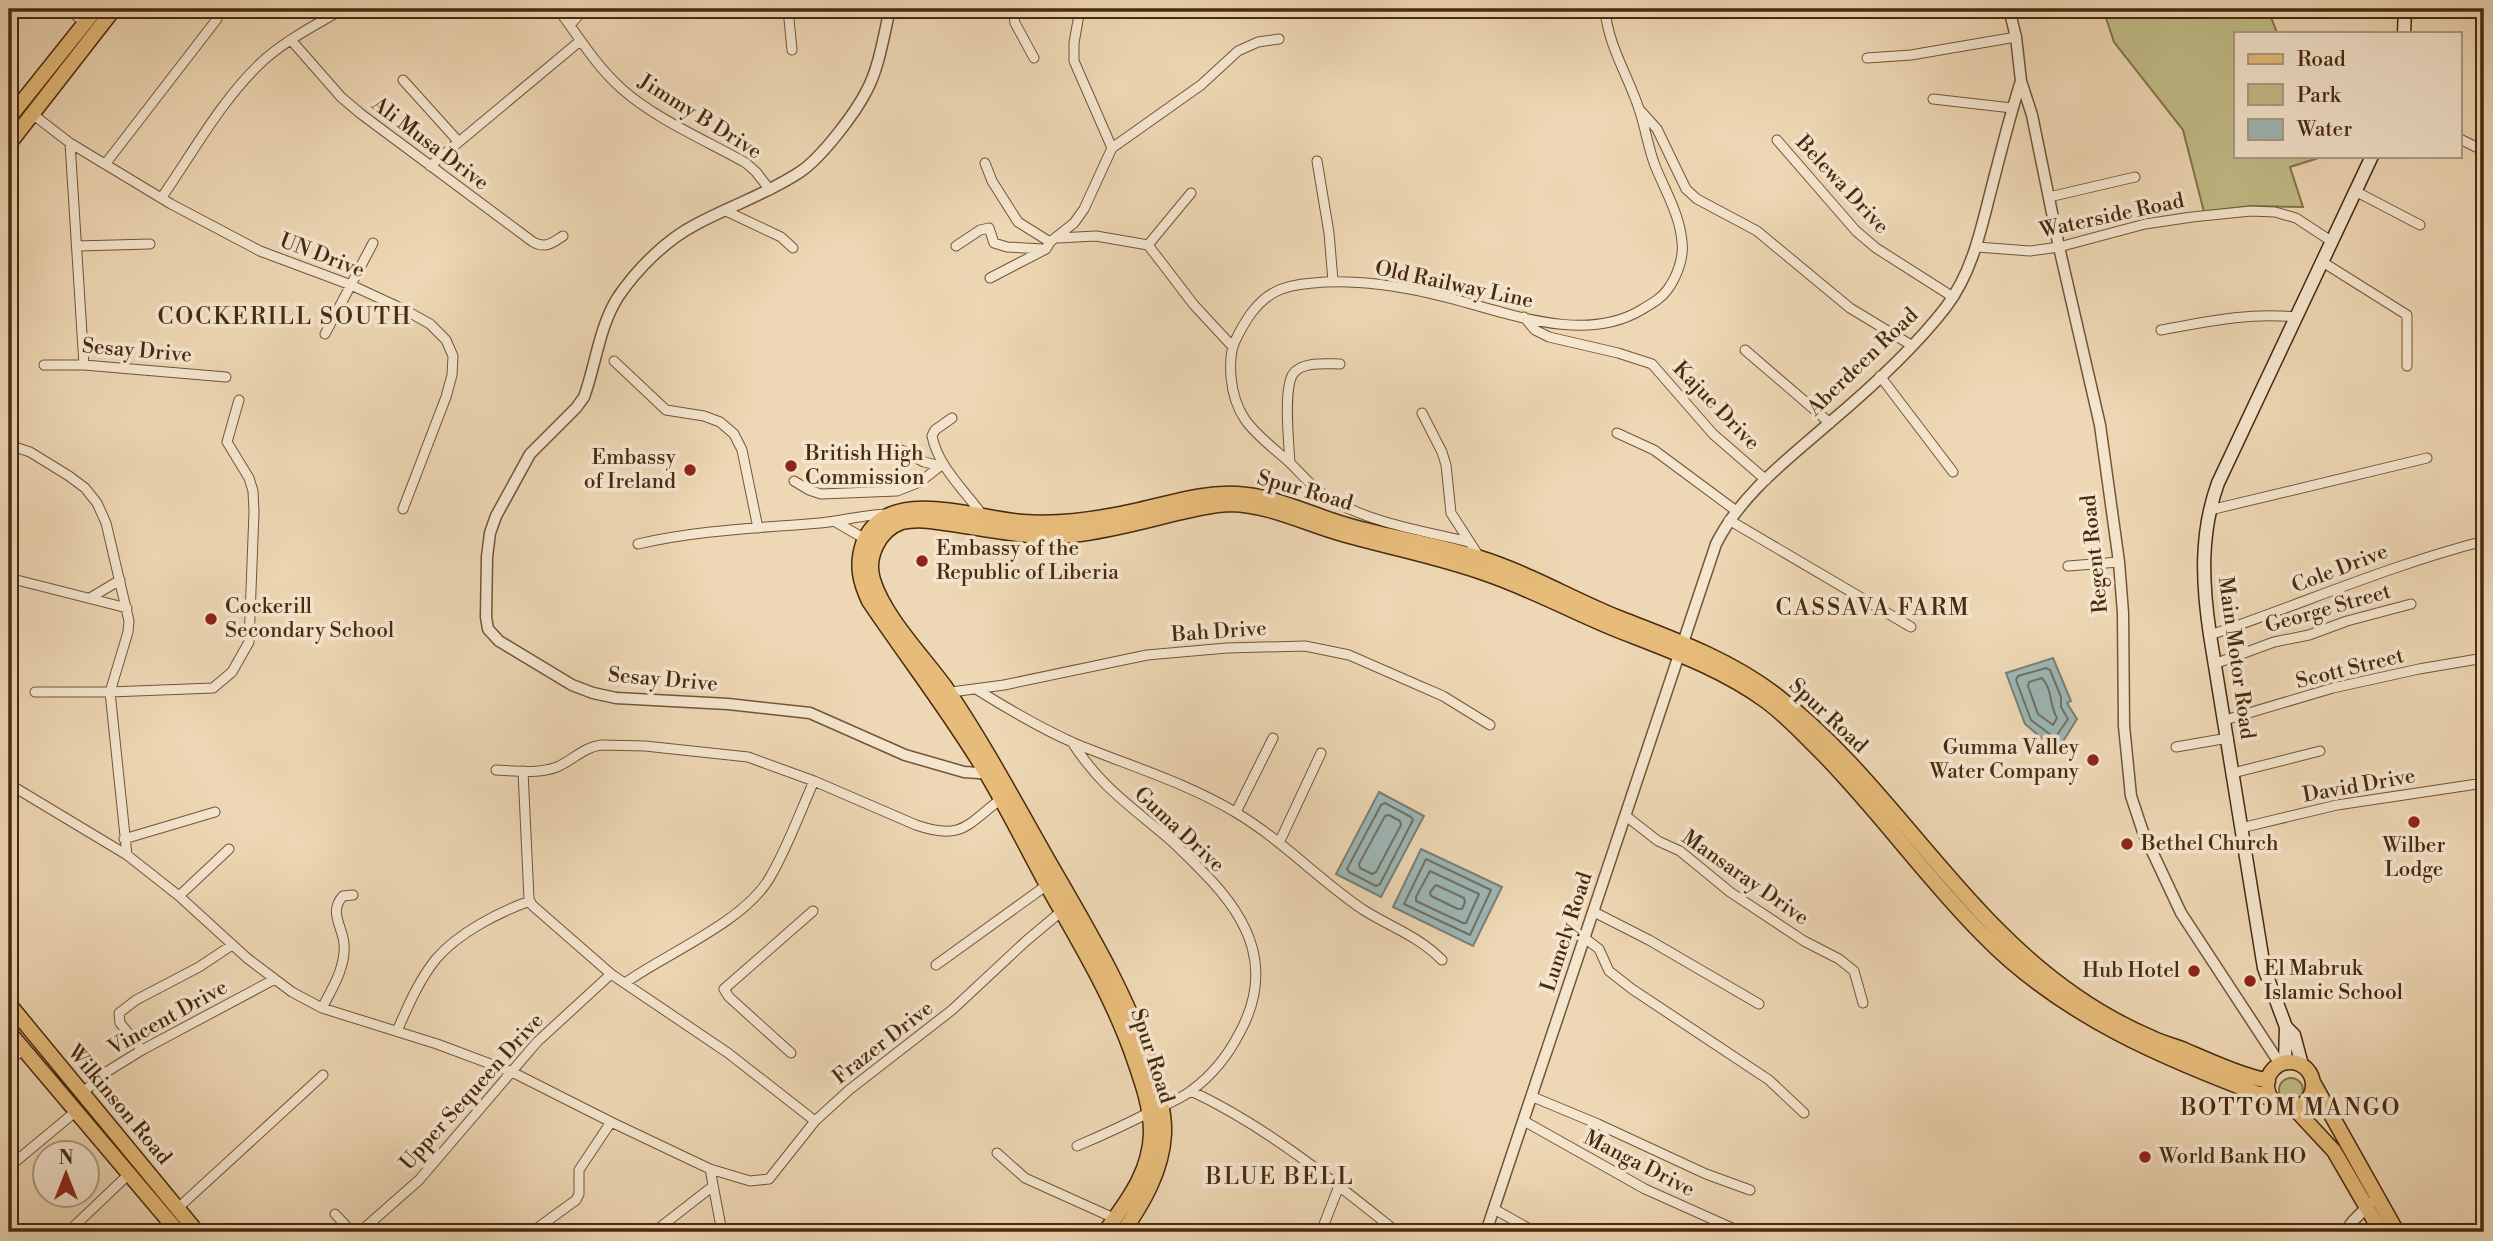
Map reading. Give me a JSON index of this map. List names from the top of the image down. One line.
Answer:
{"streets":{"main road":["Spur Road","Main Motor Road","Wilkinson Road"],"street":["Jimmy B Drive","Ali Musa Drive","Belewa Drive","Waterside Road","UN Drive","Old Railway Line","Sesay Drive","Aberdeen Road","Kajue Drive","Regent Road","Cole Drive","George Street","Bah Drive","Scott Street","David Drive","Guma Drive","Mansaray Drive","Lumely Road","Vincent Drive","Frazer Drive","Upper Sequeen Drive","Manga Drive"]},"crossings":[["Jimmy B Drive","Sesay Drive"],["Belewa Drive","Aberdeen Road"],["Waterside Road","Aberdeen Road"],["Waterside Road","Regent Road"],["Waterside Road","Main Motor Road"],["Old Railway Line","Aberdeen Road"],["Old Railway Line","Kajue Drive"],["Sesay Drive","Spur Road"],["Aberdeen Road","Kajue Drive"],["Aberdeen Road","Spur Road"],["Aberdeen Road","Regent Road"],["Aberdeen Road","Lumely Road"],["Spur Road","Regent Road"],["Spur Road","Bah Drive"],["Spur Road","Main Motor Road"],["Spur Road","Guma Drive"],["Spur Road","Lumely Road"],["Spur Road","Frazer Drive"],["Regent Road","Main Motor Road"],["Cole Drive","Main Motor Road"],["George Street","Main Motor Road"],["Main Motor Road","Scott Street"],["Main Motor Road","David Drive"],["Mansaray Drive","Lumely Road"],["Lumely Road","Manga Drive"],["Vincent Drive","Wilkinson Road"]],"districts":["COCKERILL SOUTH","CASSAVA FARM","BOTTOM MANGO","BLUE BELL"],"places":["British High Commission","Embassy of Ireland","Embassy of the Republic of Liberia","Cockerill Secondary School","Gumma Valley Water Company","Wilber Lodge","Bethel Church","Hub Hotel","El Mabruk Islamic School","World Bank HO"],"legend":["Road","Park","Water"],"north":"top"}
